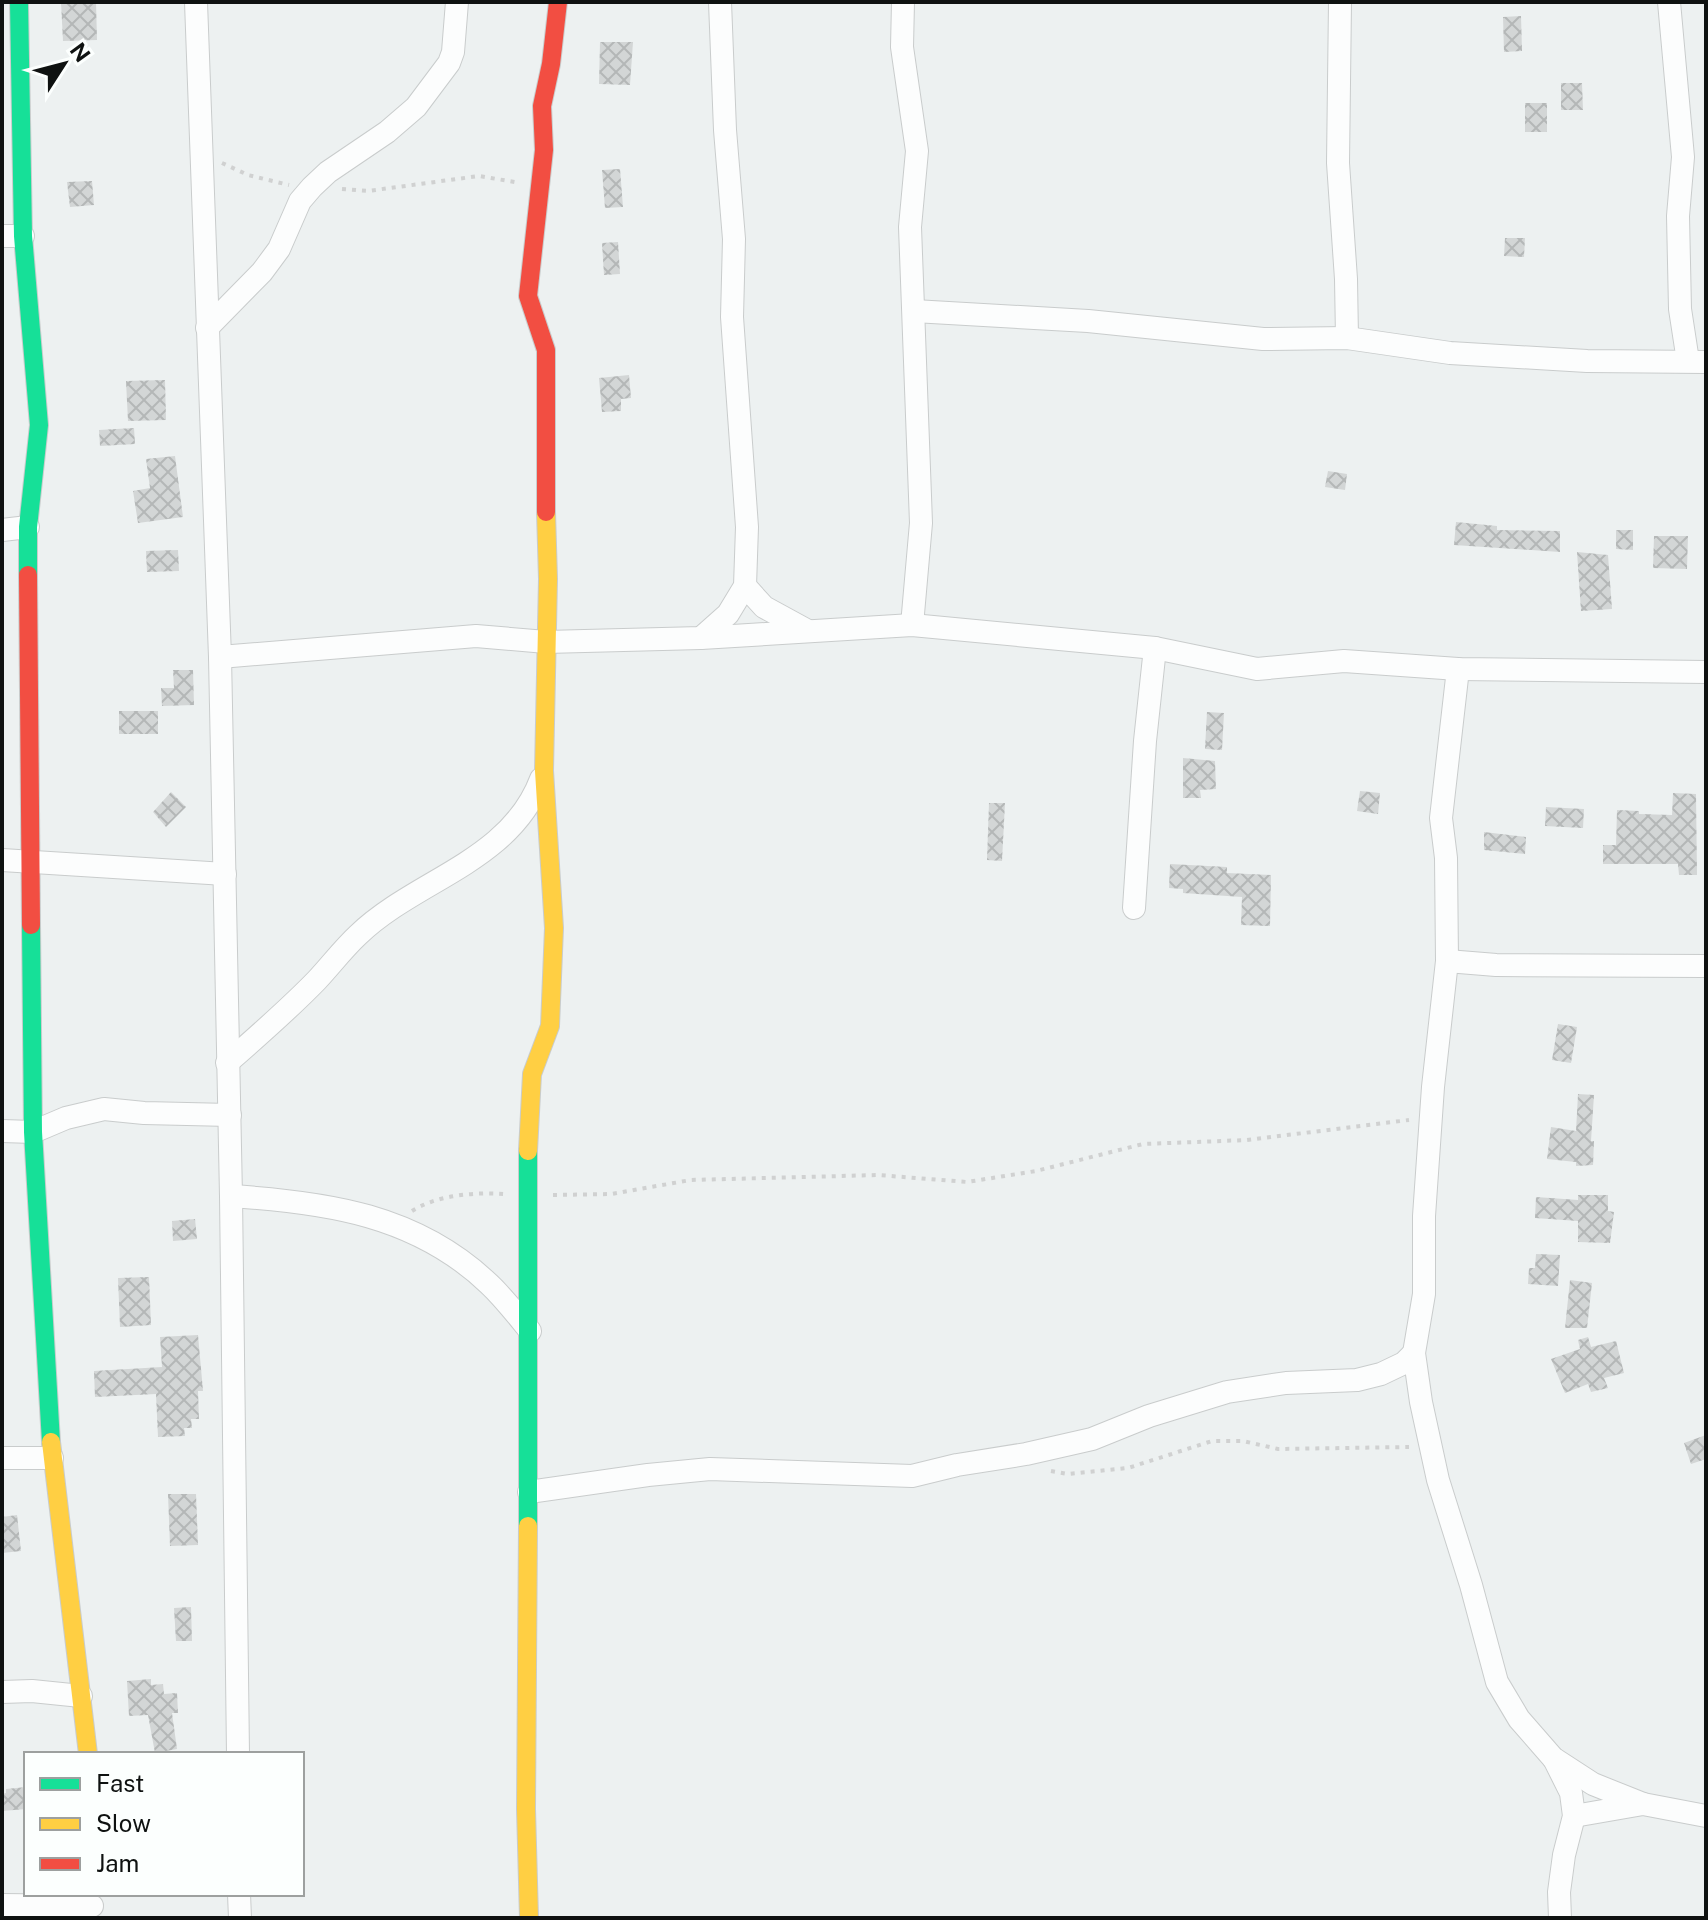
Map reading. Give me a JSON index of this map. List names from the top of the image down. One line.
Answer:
{"legend":["Fast","Slow","Jam"],"north":"top right"}
